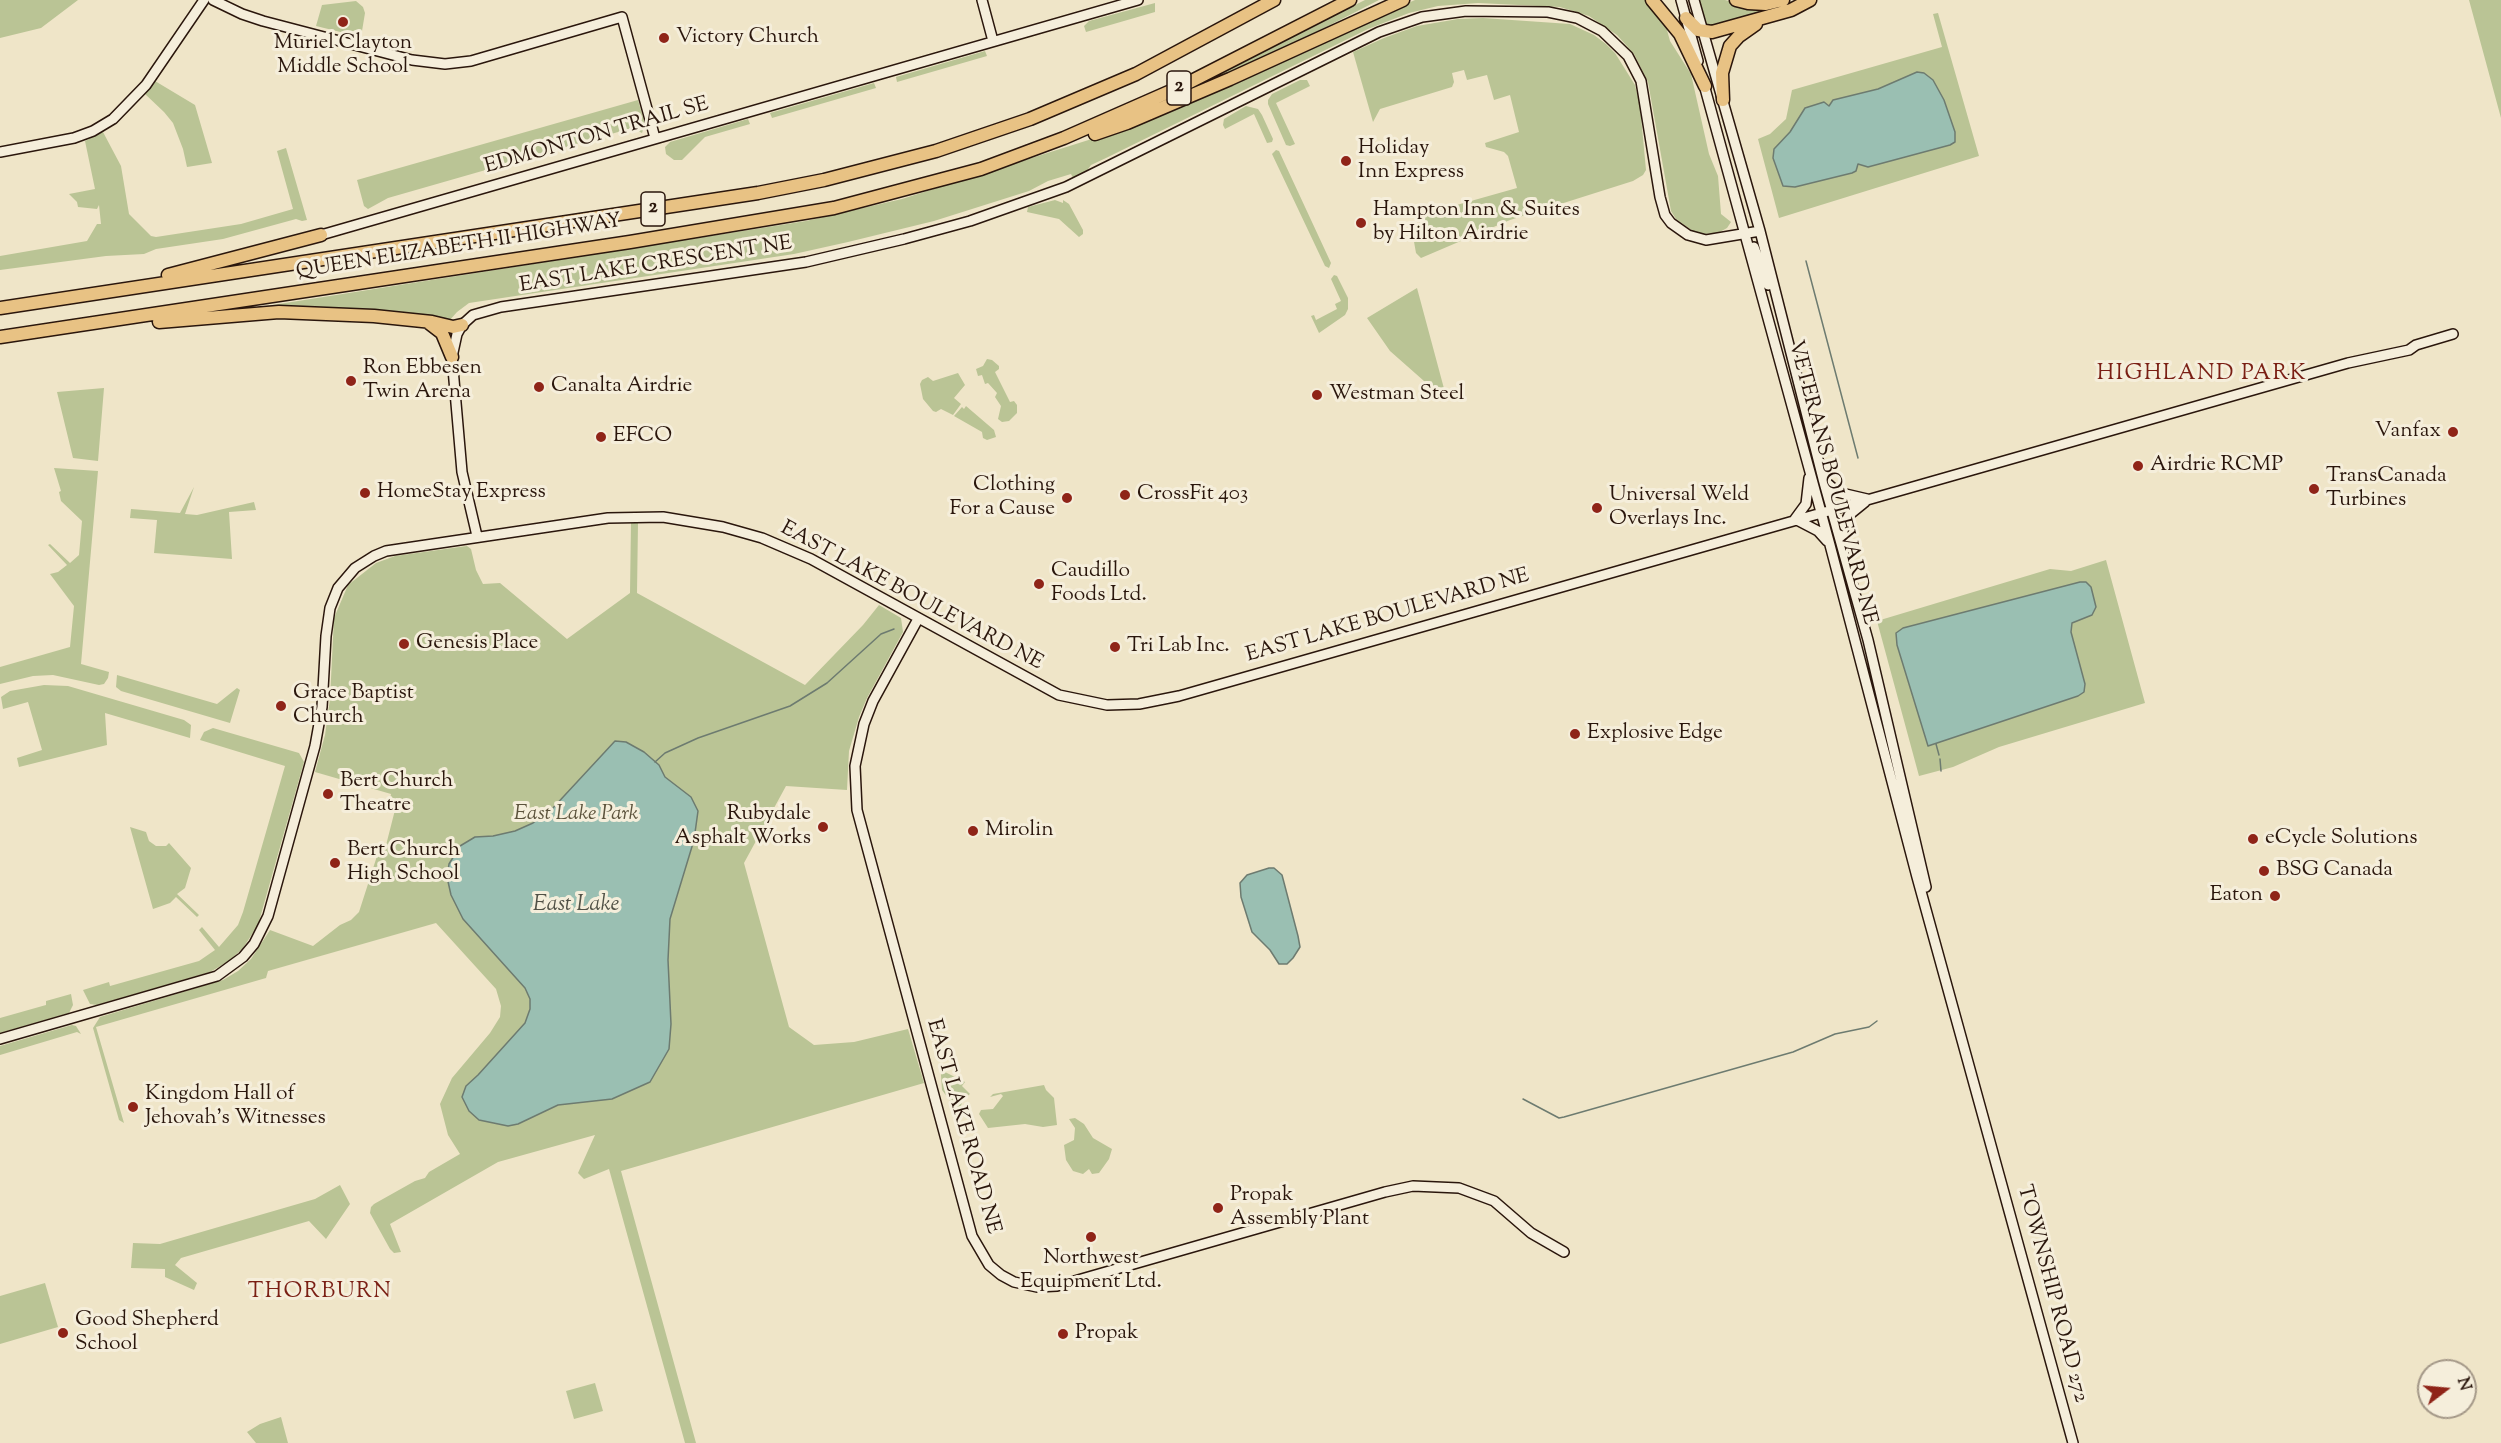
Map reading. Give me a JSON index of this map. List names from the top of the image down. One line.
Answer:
{"streets":{"highway":["2","QUEEN ELIZABETH II HIGHWAY"],"street":["EDMONTON TRAIL SE","EAST LAKE CRESCENT NE","VETERANS BOULEVARD NE","EAST LAKE BOULEVARD NE","EAST LAKE ROAD NE","TOWNSHIP ROAD 272"]},"crossings":[["EAST LAKE CRESCENT NE","VETERANS BOULEVARD NE"],["VETERANS BOULEVARD NE","EAST LAKE BOULEVARD NE"],["VETERANS BOULEVARD NE","TOWNSHIP ROAD 272"],["EAST LAKE BOULEVARD NE","EAST LAKE ROAD NE"]],"districts":["HIGHLAND PARK","THORBURN"],"water":["East Lake"],"parks":["East Lake Park"],"places":["Muriel Clayton Middle School","Victory Church","Holiday Inn Express","Hampton Inn & Suites by Hilton Airdrie","Ron Ebbesen Twin Arena","Canalta Airdrie","Westman Steel","Vanfax","EFCO","Airdrie RCMP","TransCanada Turbines","HomeStay Express","CrossFit 403","Clothing For a Cause","Universal Weld Overlays Inc.","Caudillo Foods Ltd.","Genesis Place","Tri Lab Inc.","Grace Baptist Church","Explosive Edge","Bert Church Theatre","Rubydale Asphalt Works","Mirolin","eCycle Solutions","Bert Church High School","BSG Canada","Eaton","Kingdom Hall of Jehovah's Witnesses","Propak Assembly Plant","Northwest Equipment Ltd.","Good Shepherd School","Propak"],"north":"right"}
